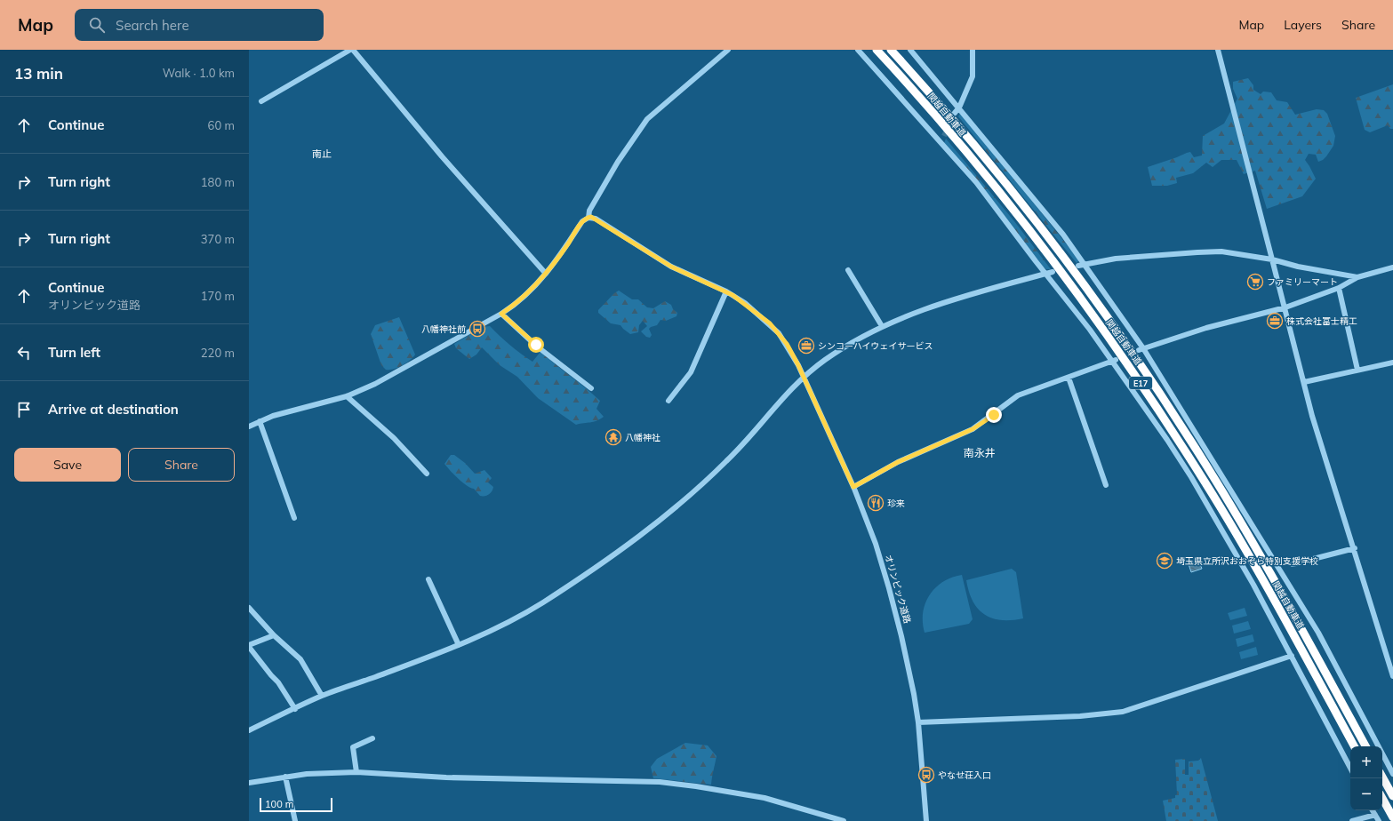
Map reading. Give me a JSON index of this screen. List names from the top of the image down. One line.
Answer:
{"streets":{"highway":["関越自動車道","E17"],"street":["オリンピック道路"]},"districts":["南止","南永井"],"places":{"supermarket":["ファミリーマート"],"office":["株式会社富士精工","シンコーハイウェイサービス"],"bus stop":["八幡神社前","やなせ荘入口"],"temple":["八幡神社"],"restaurant":["珍来"],"school or university":["埼玉県立所沢おおぞら特別支援学校"]},"scale_bar":"100 m","page":{"header":"Map","search":"Search here","nav":["Map","Layers","Share"],"heading":["13 min","Walk · 1.0 km"],"list":[["Continue","60 m"],["Turn right","180 m"],["Turn right","370 m"],["Continue","オリンピック道路","170 m"],["Turn left","220 m"],"Arrive at destination"],"buttons":["Save","Share"],"map_buttons":["+","−"],"scale":"100 m"}}
